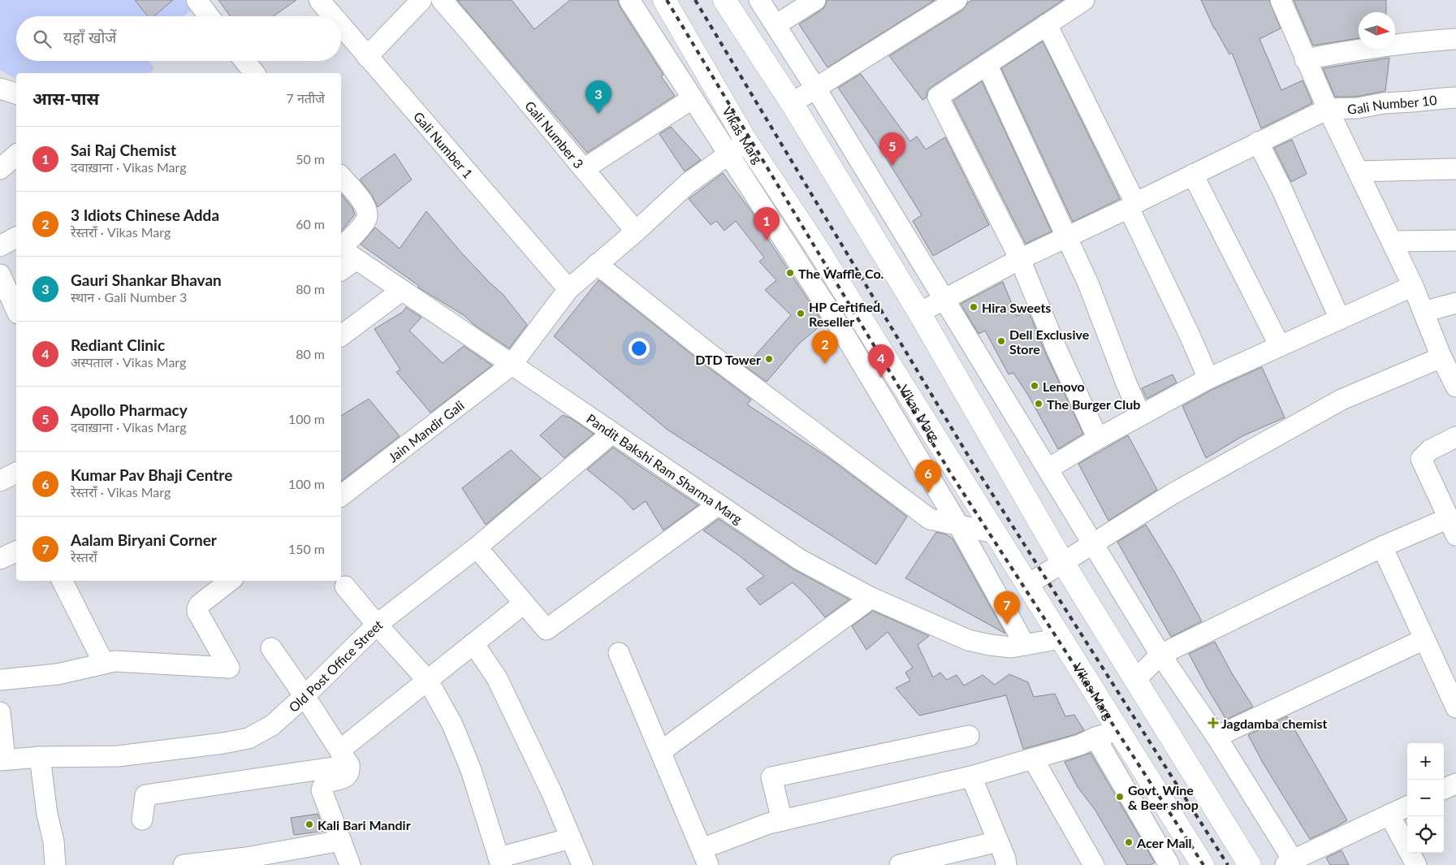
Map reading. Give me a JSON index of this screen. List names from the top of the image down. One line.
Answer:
{"streets":{"main road":["Vikas Marg"],"street":["Gali Number 10","Gali Number 3","Gali Number 1","Jain Mandir Gali","Pandit Bakshi Ram Sharma Marg","Old Post Office Street"]},"crossings":[["Gali Number 3","Jain Mandir Gali"],["Vikas Marg","Jain Mandir Gali"],["Vikas Marg","Pandit Bakshi Ram Sharma Marg"],["Gali Number 1","Jain Mandir Gali"],["Jain Mandir Gali","Pandit Bakshi Ram Sharma Marg"],["Pandit Bakshi Ram Sharma Marg","Old Post Office Street"]],"places":{"other":["The Waffle Co.","Hira Sweets","HP Certified Reseller","Dell Exclusive Store","DTD Tower","Lenovo","The Burger Club","Govt. Wine & Beer shop","Kali Bari Mandir","Acer Mall"],"health":["Jagdamba chemist"]},"north":"right","page":{"search":"यहाँ खोजें","heading":["आस-पास","7 नतीजे"],"pins":["3","5","1","2","4","6","7"],"list":[{"mark":"1","name":"Sai Raj Chemist","note":"दवाख़ाना · Vikas Marg","value":"50 m"},{"mark":"2","name":"3 Idiots Chinese Adda","note":"रेस्तराँ · Vikas Marg","value":"60 m"},{"mark":"3","name":"Gauri Shankar Bhavan","note":"स्थान · Gali Number 3","value":"80 m"},{"mark":"4","name":"Rediant Clinic","note":"अस्पताल · Vikas Marg","value":"80 m"},{"mark":"5","name":"Apollo Pharmacy","note":"दवाख़ाना · Vikas Marg","value":"100 m"},{"mark":"6","name":"Kumar Pav Bhaji Centre","note":"रेस्तराँ · Vikas Marg","value":"100 m"},{"mark":"7","name":"Aalam Biryani Corner","note":"रेस्तराँ","value":"150 m"}],"map_buttons":["+","−"]}}
